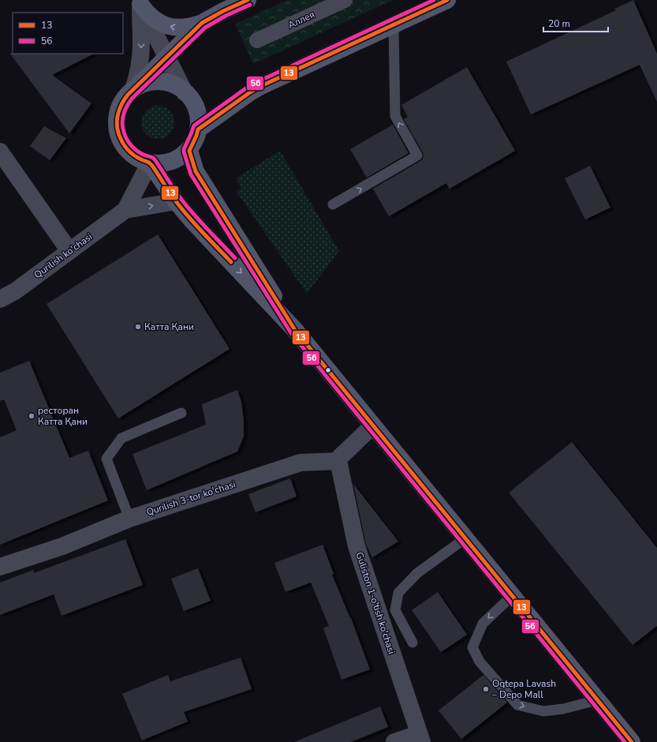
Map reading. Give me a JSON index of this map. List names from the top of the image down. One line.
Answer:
{"streets":{"street":["Аллея","Qurilish ko'chasi","Qurilish 3-tor ko'chasi","Guliston 1-o'tish ko'chasi"]},"crossings":[["Qurilish 3-tor ko'chasi","Guliston 1-o'tish ko'chasi"]],"places":["Катта Қани","ресторан Катта Қани","Oqtepa Lavash – Depo Mall"],"lines":["transit line 13","transit line 56"],"legend":["13","56"],"scale_bar":"20 m"}
